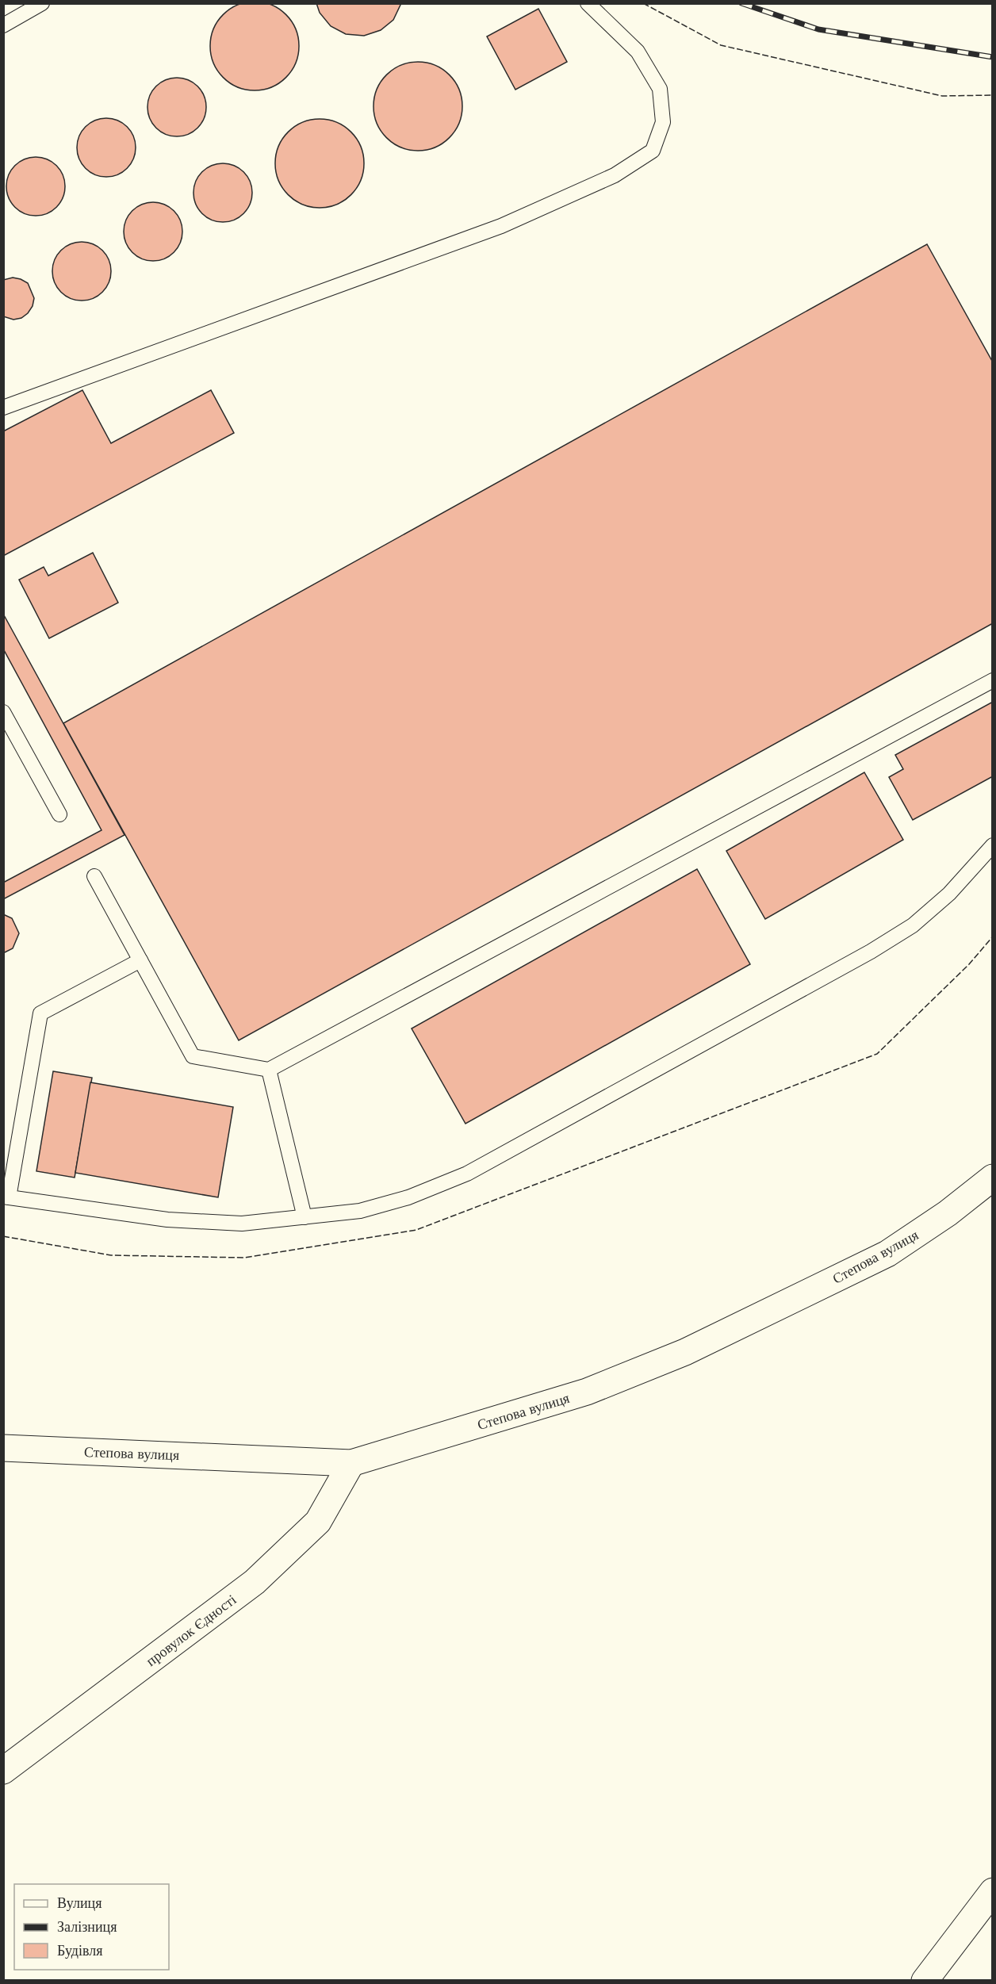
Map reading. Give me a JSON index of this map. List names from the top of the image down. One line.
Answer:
{"streets":{"street":["Степова вулиця","провулок Єдності"]},"crossings":[["Степова вулиця","провулок Єдності"]],"legend":["Вулиця","Залізниця","Будівля"]}
